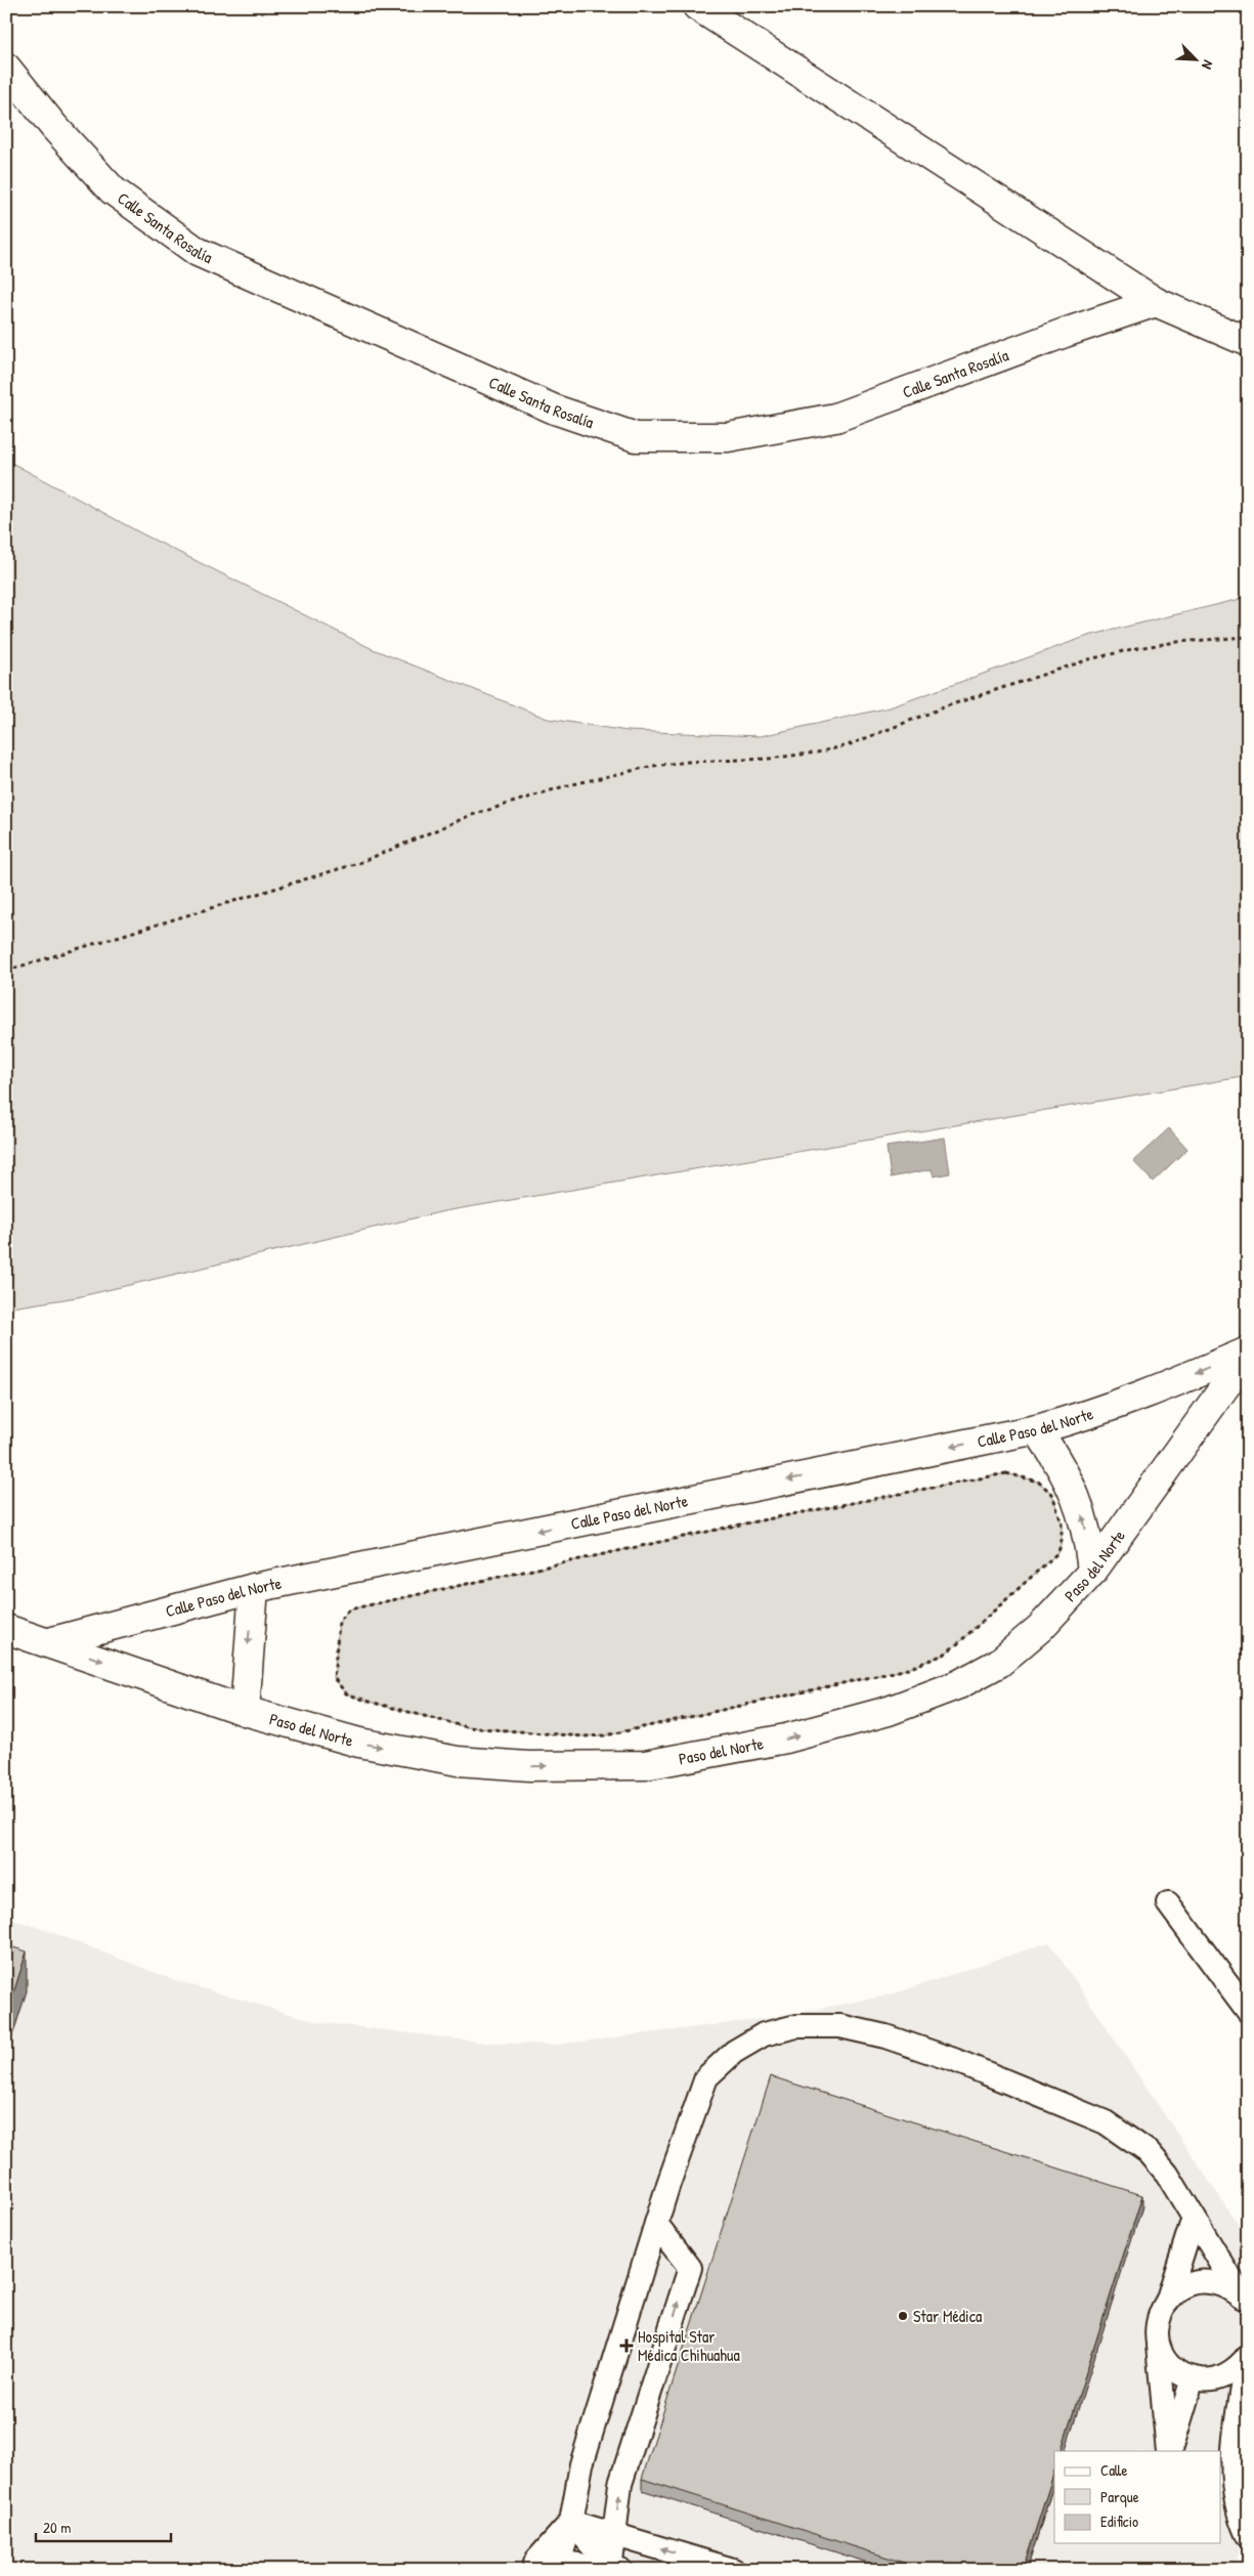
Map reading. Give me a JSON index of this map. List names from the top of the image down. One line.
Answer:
{"streets":{"street":["Calle Santa Rosalía","Calle Paso del Norte","Paso del Norte"]},"crossings":[["Calle Paso del Norte","Paso del Norte"]],"one_way":["Calle Paso del Norte","Paso del Norte"],"places":{"other":["Star Médica"],"health":["Hospital Star Médica Chihuahua"]},"legend":["Calle","Parque","Edificio"],"scale_bar":"20 m","north":"bottom right"}
